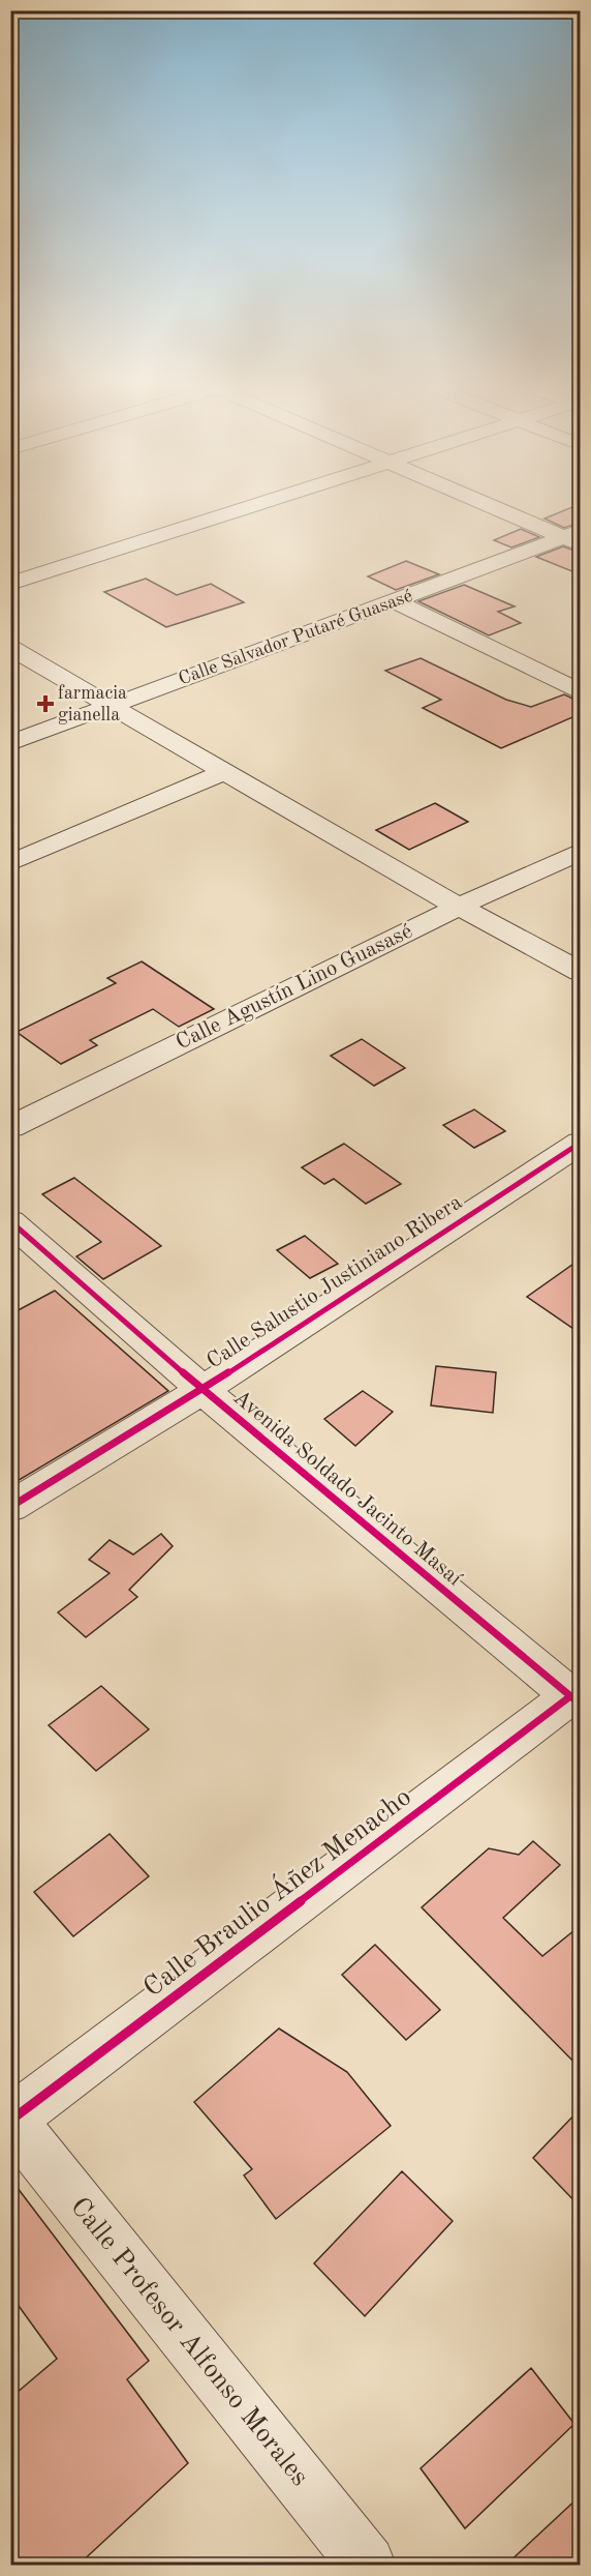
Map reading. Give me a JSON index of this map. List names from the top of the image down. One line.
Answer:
{"streets":{"street":["Calle Salvador Putaré Guasasé","Calle Agustín Lino Guasasé","Calle Salustio Justiniano Ribera","Avenida Soldado Jacinto Masaí","Calle Braulio Áñez Menacho","Calle Profesor Alfonso Morales"]},"crossings":[["Calle Salustio Justiniano Ribera","Avenida Soldado Jacinto Masaí"],["Avenida Soldado Jacinto Masaí","Calle Braulio Áñez Menacho"],["Calle Braulio Áñez Menacho","Calle Profesor Alfonso Morales"]],"places":{"health":["farmacia gianella"]}}
